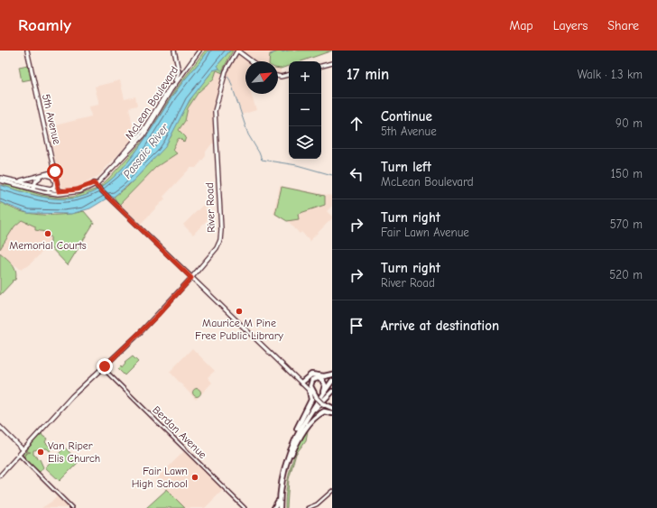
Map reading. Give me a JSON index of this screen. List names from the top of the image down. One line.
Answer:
{"streets":{"main road":["McLean Boulevard","5th Avenue","River Road"],"street":["Berdan Avenue"]},"crossings":[["McLean Boulevard","5th Avenue"],["River Road","Berdan Avenue"]],"water":["Passaic River"],"places":["Memorial Courts","Maurice M Pine Free Public Library","Van Riper Elis Church","Fair Lawn High School"],"north":"top right","page":{"header":"Roamly","nav":["Map","Layers","Share"],"heading":["17 min","Walk · 1.3 km"],"map_buttons":["+","−"],"list":[["Continue","5th Avenue","90 m"],["Turn left","McLean Boulevard","150 m"],["Turn right","Fair Lawn Avenue","570 m"],["Turn right","River Road","520 m"],"Arrive at destination"]}}
